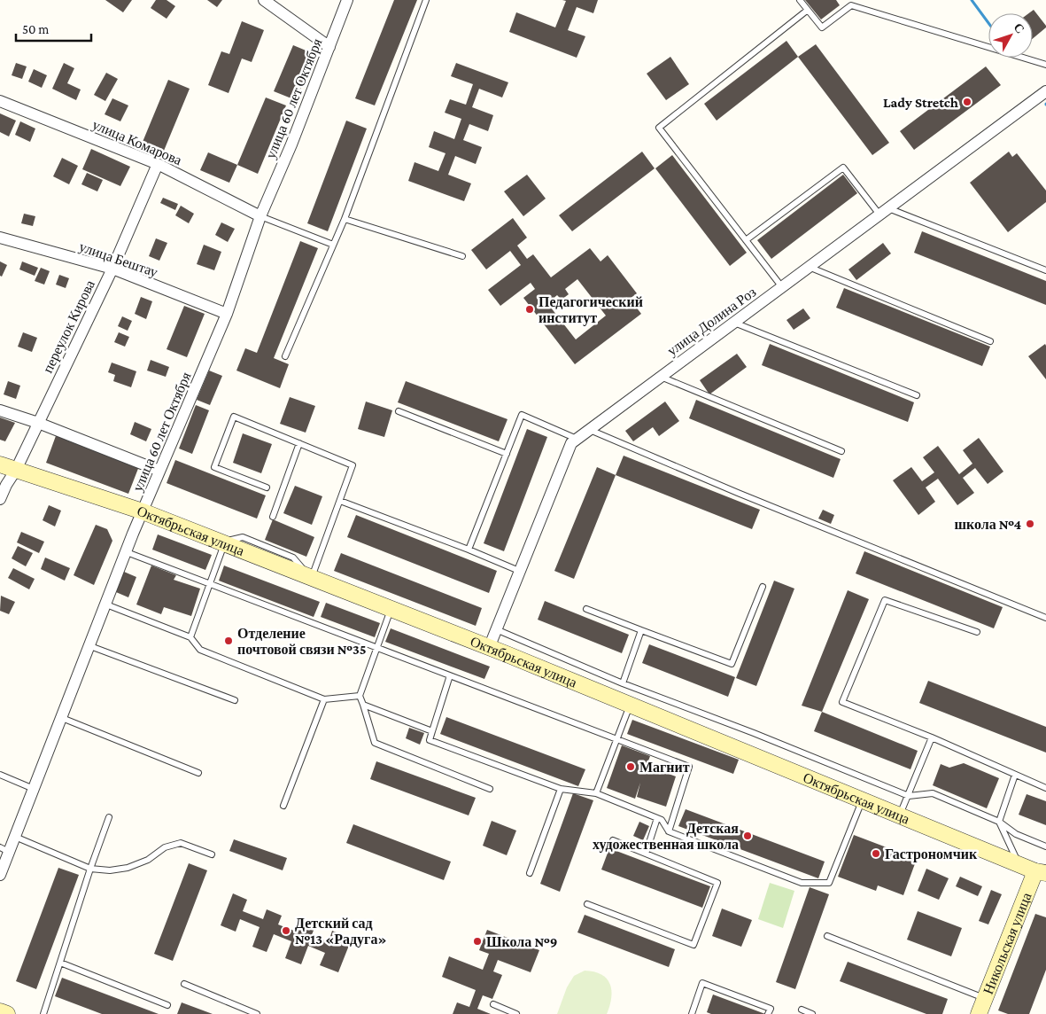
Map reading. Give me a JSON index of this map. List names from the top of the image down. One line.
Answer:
{"streets":{"main road":["Октябрьская улица","Никольская улица"],"street":["улица 60 лет Октября","улица Комарова","улица Бештау","улица Долина Роз","переулок Кирова"]},"crossings":[["улица 60 лет Октября","улица Комарова"],["улица 60 лет Октября","улица Бештау"],["улица 60 лет Октября","Октябрьская улица"],["улица Комарова","переулок Кирова"],["улица Бештау","переулок Кирова"],["улица Долина Роз","Октябрьская улица"],["переулок Кирова","Октябрьская улица"],["Октябрьская улица","Никольская улица"]],"places":["Lady Stretch","Педагогический институт","школа №4","Отделение почтовой связи №35","Магнит","Детская художественная школа","Гастрономчик","Детский сад №13 «Радуга»","Школа №9"],"scale_bar":"50 m","north":"top right"}
